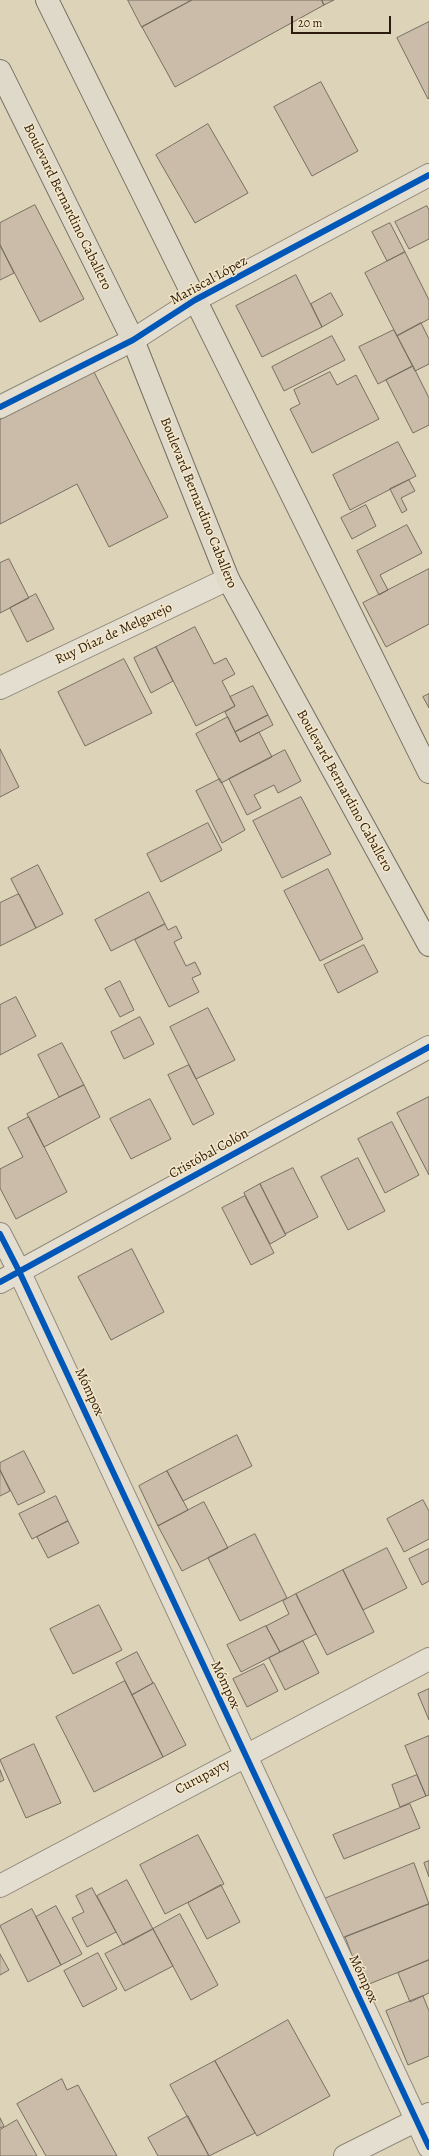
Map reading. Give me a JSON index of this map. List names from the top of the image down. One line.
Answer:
{"streets":{"main road":["Boulevard Bernardino Caballero"],"street":["Mariscal López","Ruy Díaz de Melgarejo","Cristóbal Colón","Mómpox","Curupayty"]},"crossings":[["Boulevard Bernardino Caballero","Mariscal López"],["Boulevard Bernardino Caballero","Ruy Díaz de Melgarejo"],["Cristóbal Colón","Mómpox"],["Mómpox","Curupayty"]],"scale_bar":"20 m"}
